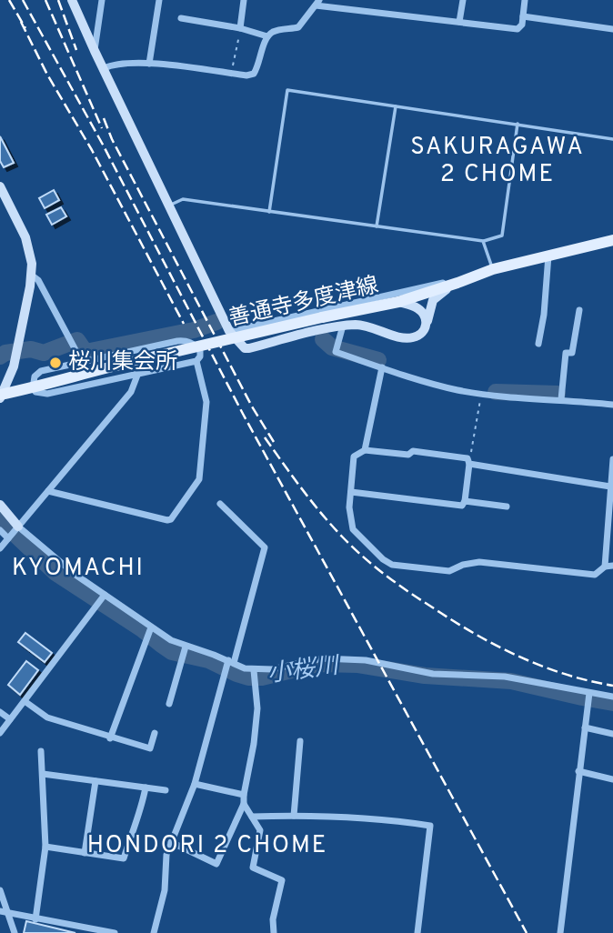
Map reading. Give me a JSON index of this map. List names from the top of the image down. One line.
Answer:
{"streets":{"main road":["善通寺多度津線"]},"districts":["SAKURAGAWA 2 CHOME","KYOMACHI","HONDORI 2 CHOME"],"water":["小桜川"],"places":["桜川集会所"]}
